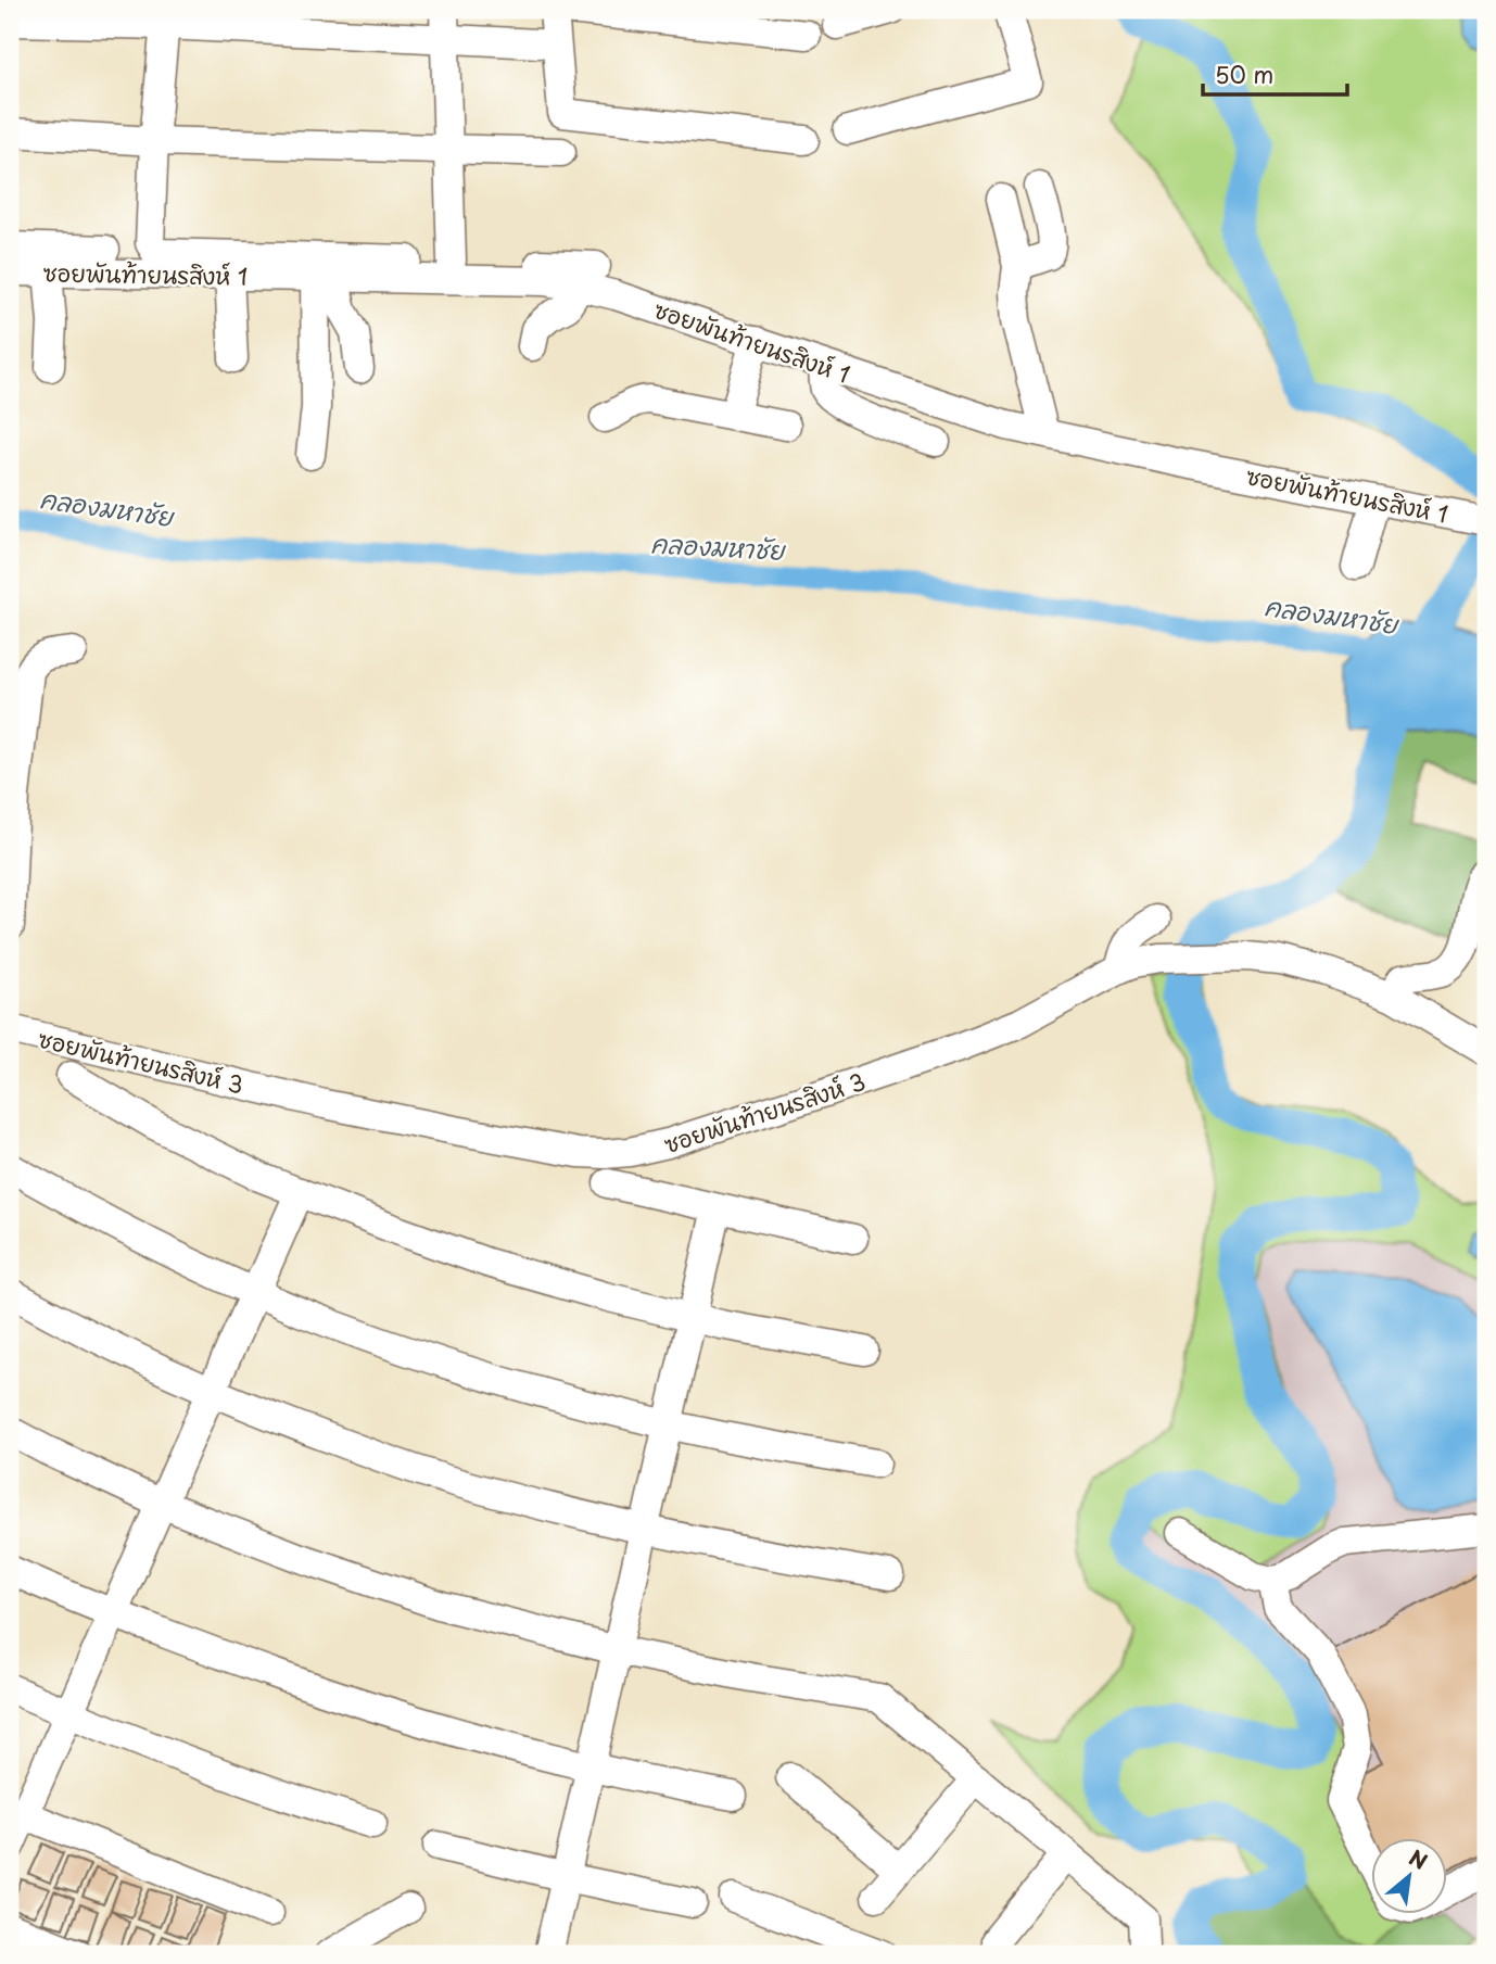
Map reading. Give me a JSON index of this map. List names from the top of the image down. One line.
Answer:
{"streets":{"street":["ซอยพันท้ายนรสิงห์ 1","ซอยพันท้ายนรสิงห์ 3"]},"water":["คลองมหาชัย"],"scale_bar":"50 m","north":"top right"}
